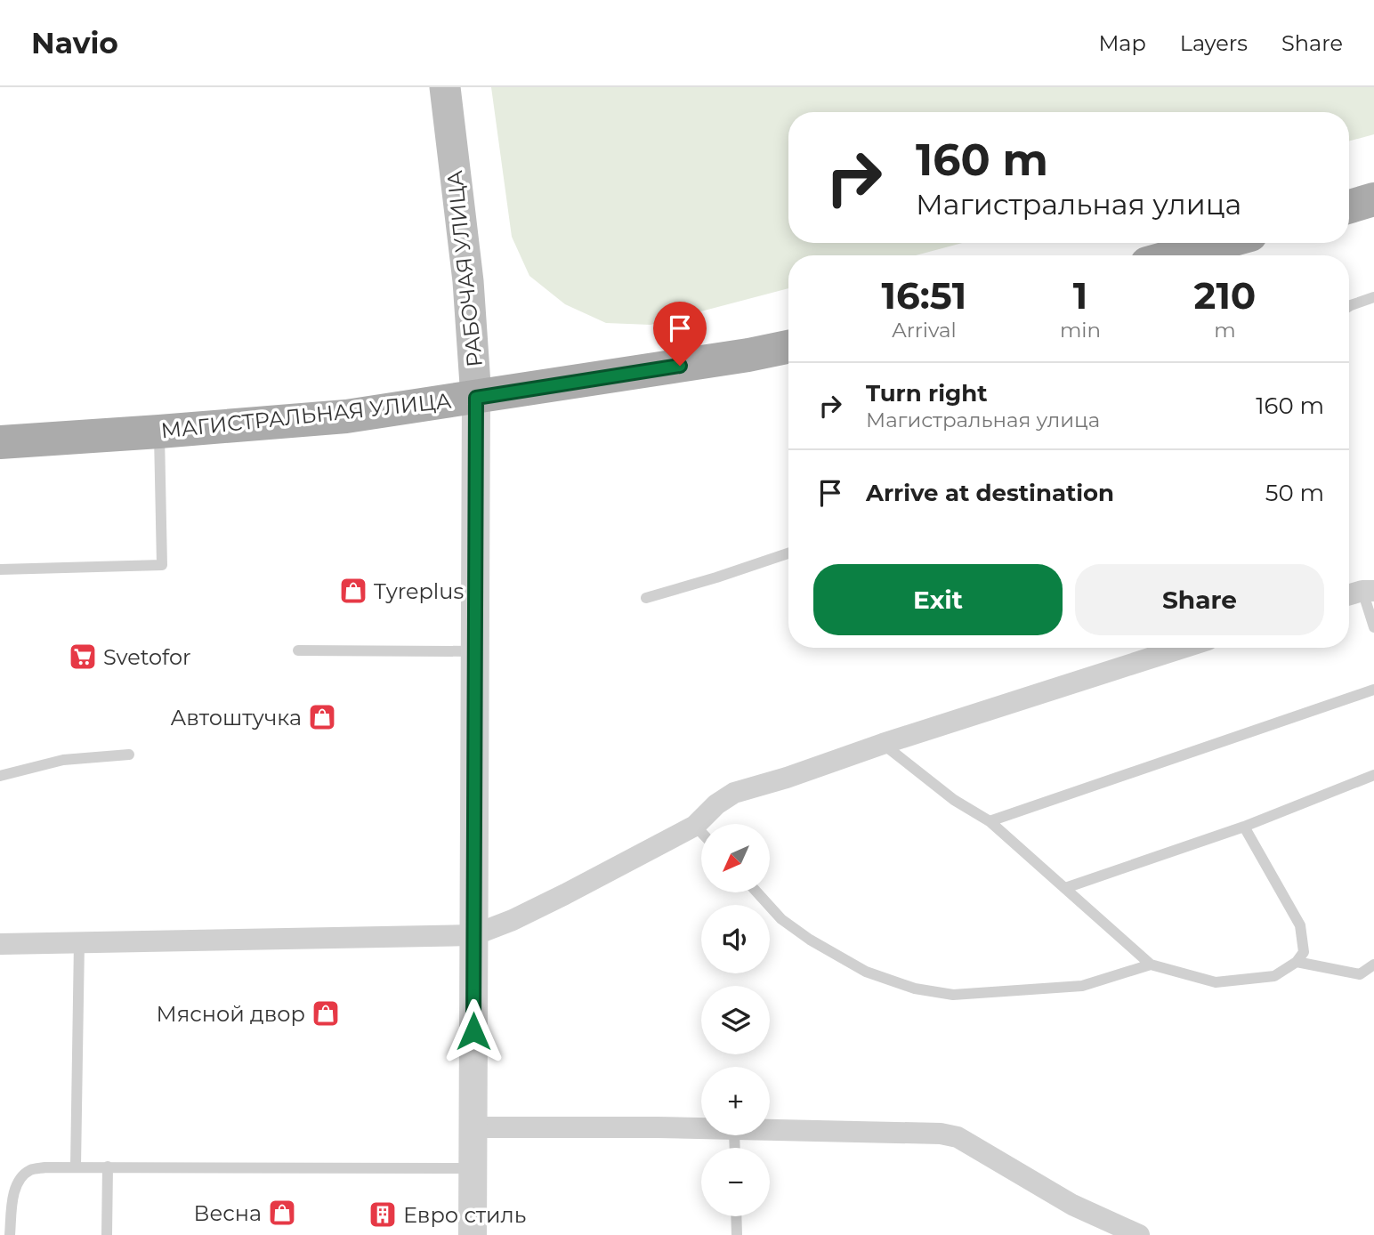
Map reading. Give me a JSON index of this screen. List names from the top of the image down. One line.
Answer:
{"streets":{"main road":["РАБОЧАЯ УЛИЦА","МАГИСТРАЛЬНАЯ УЛИЦА"]},"crossings":[["РАБОЧАЯ УЛИЦА","МАГИСТРАЛЬНАЯ УЛИЦА"]],"places":{"shop":["Tyreplus","Автоштучка","Мясной двор","Весна"],"supermarket":["Svetofor"],"building":["Евро стиль"]},"north":"bottom left","page":{"header":"Navio","nav":["Map","Layers","Share"],"turn":["160 m","Магистральная улица"],"eta":["16:51","Arrival","1","min","210","m"],"list":[{"name":"Turn right","note":"Магистральная улица","value":"160 m"},{"name":"Arrive at destination","value":"50 m"}],"buttons":["Exit","Share"],"map_buttons":["+","−"]}}
